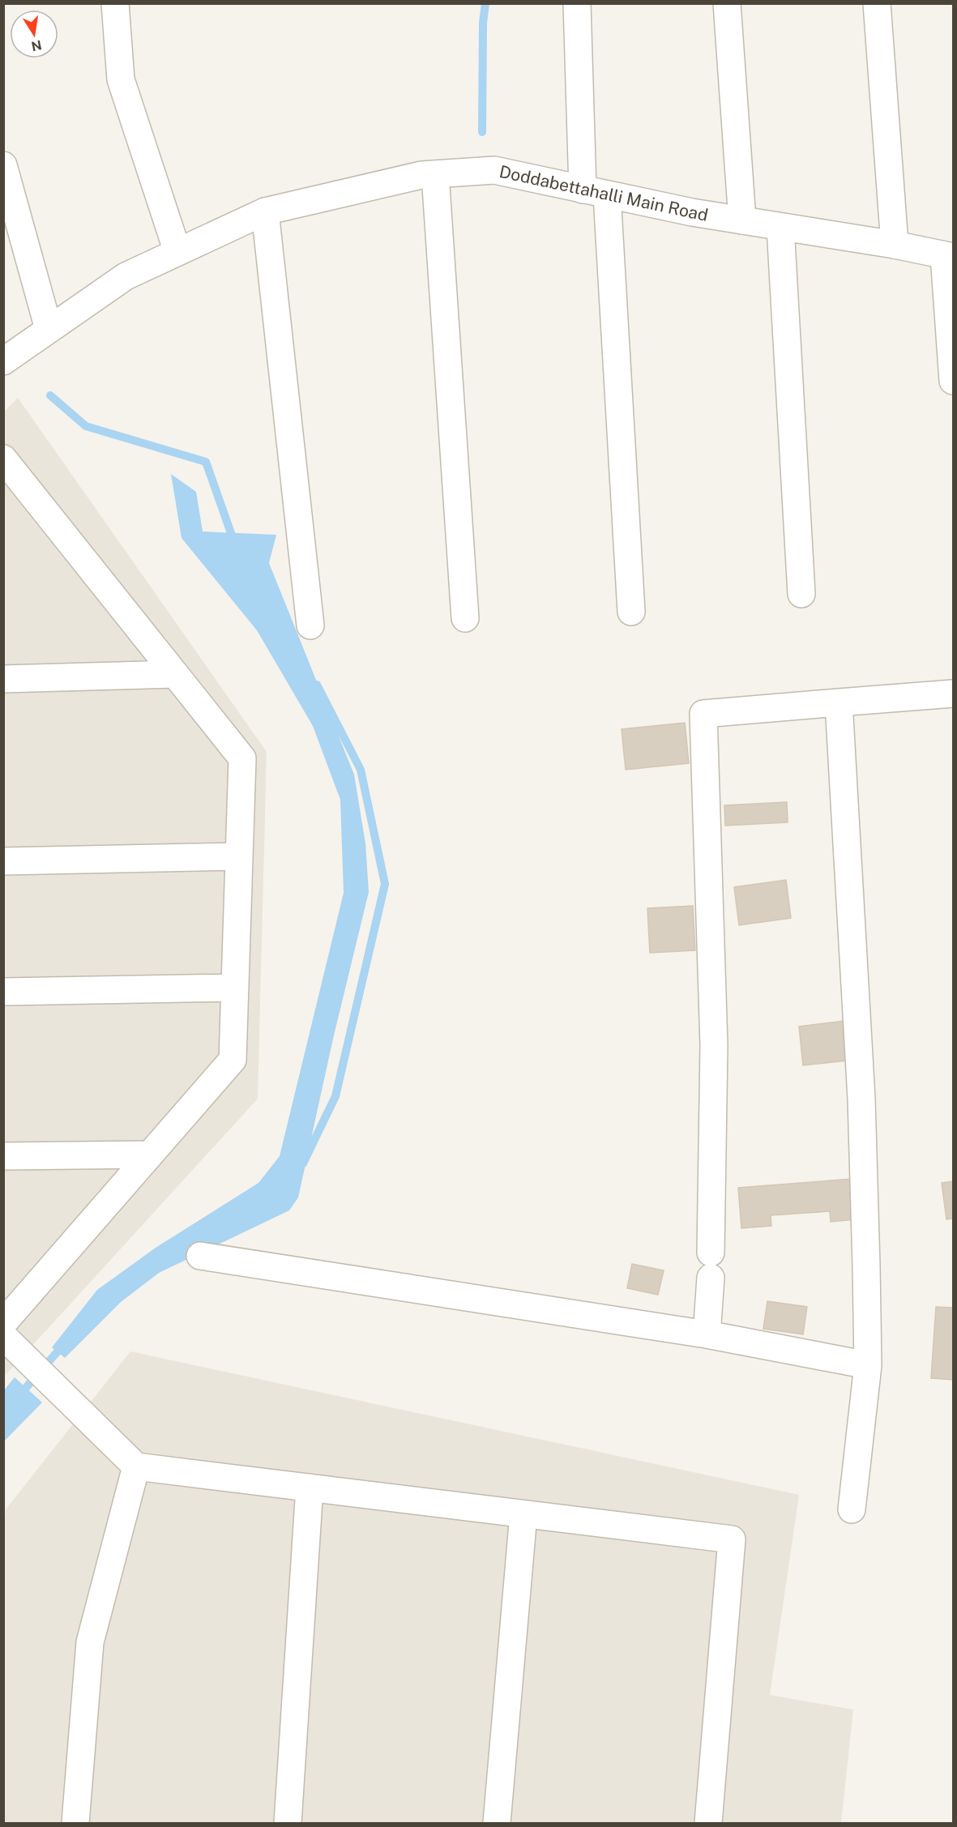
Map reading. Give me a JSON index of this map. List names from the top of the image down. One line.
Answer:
{"streets":{"street":["Doddabettahalli Main Road"]},"north":"bottom"}
